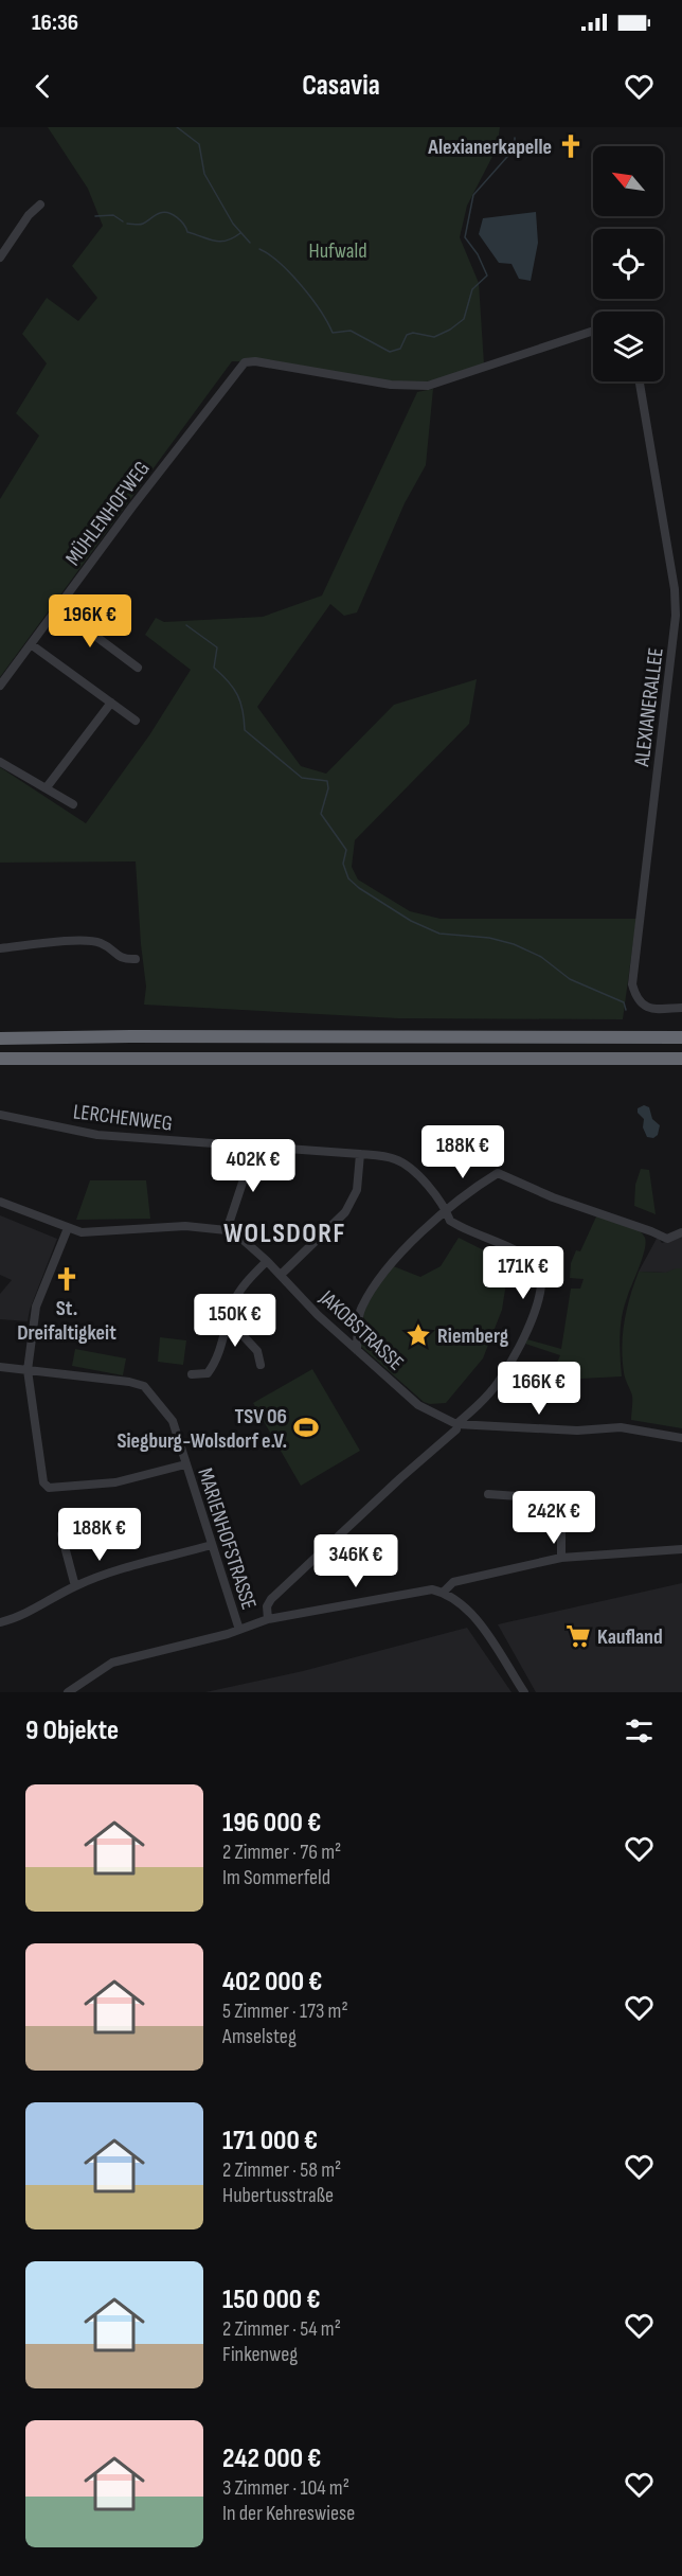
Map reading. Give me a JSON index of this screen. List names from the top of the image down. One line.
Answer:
{"streets":{"street":["MÜHLENHOFWEG","ALEXIANERALLEE","LERCHENWEG","JAKOBSTRASSE","MARIENHOFSTRASSE"]},"crossings":[["LERCHENWEG","JAKOBSTRASSE"]],"districts":["WOLSDORF"],"parks":["Hufwald"],"places":{"church":["Alexianerkapelle","St. Dreifaltigkeit"],"place":["Riemberg"],"sports":["TSV 06 Siegburg-Wolsdorf e.V."],"supermarket":["Kaufland"]},"north":"top left","page":{"status":"16:36","header":"Casavia","price":["196K €","188K €","402K €","171K €","150K €","166K €","242K €","188K €","346K €"],"heading":"9 Objekte","list":[{"name":"196 000 €","note":"2 Zimmer · 76 m² · Im Sommerfeld"},{"name":"402 000 €","note":"5 Zimmer · 173 m² · Amselsteg"},{"name":"171 000 €","note":"2 Zimmer · 58 m² · Hubertusstraße"},{"name":"150 000 €","note":"2 Zimmer · 54 m² · Finkenweg"},{"name":"242 000 €","note":"3 Zimmer · 104 m² · In der Kehreswiese"}]}}
